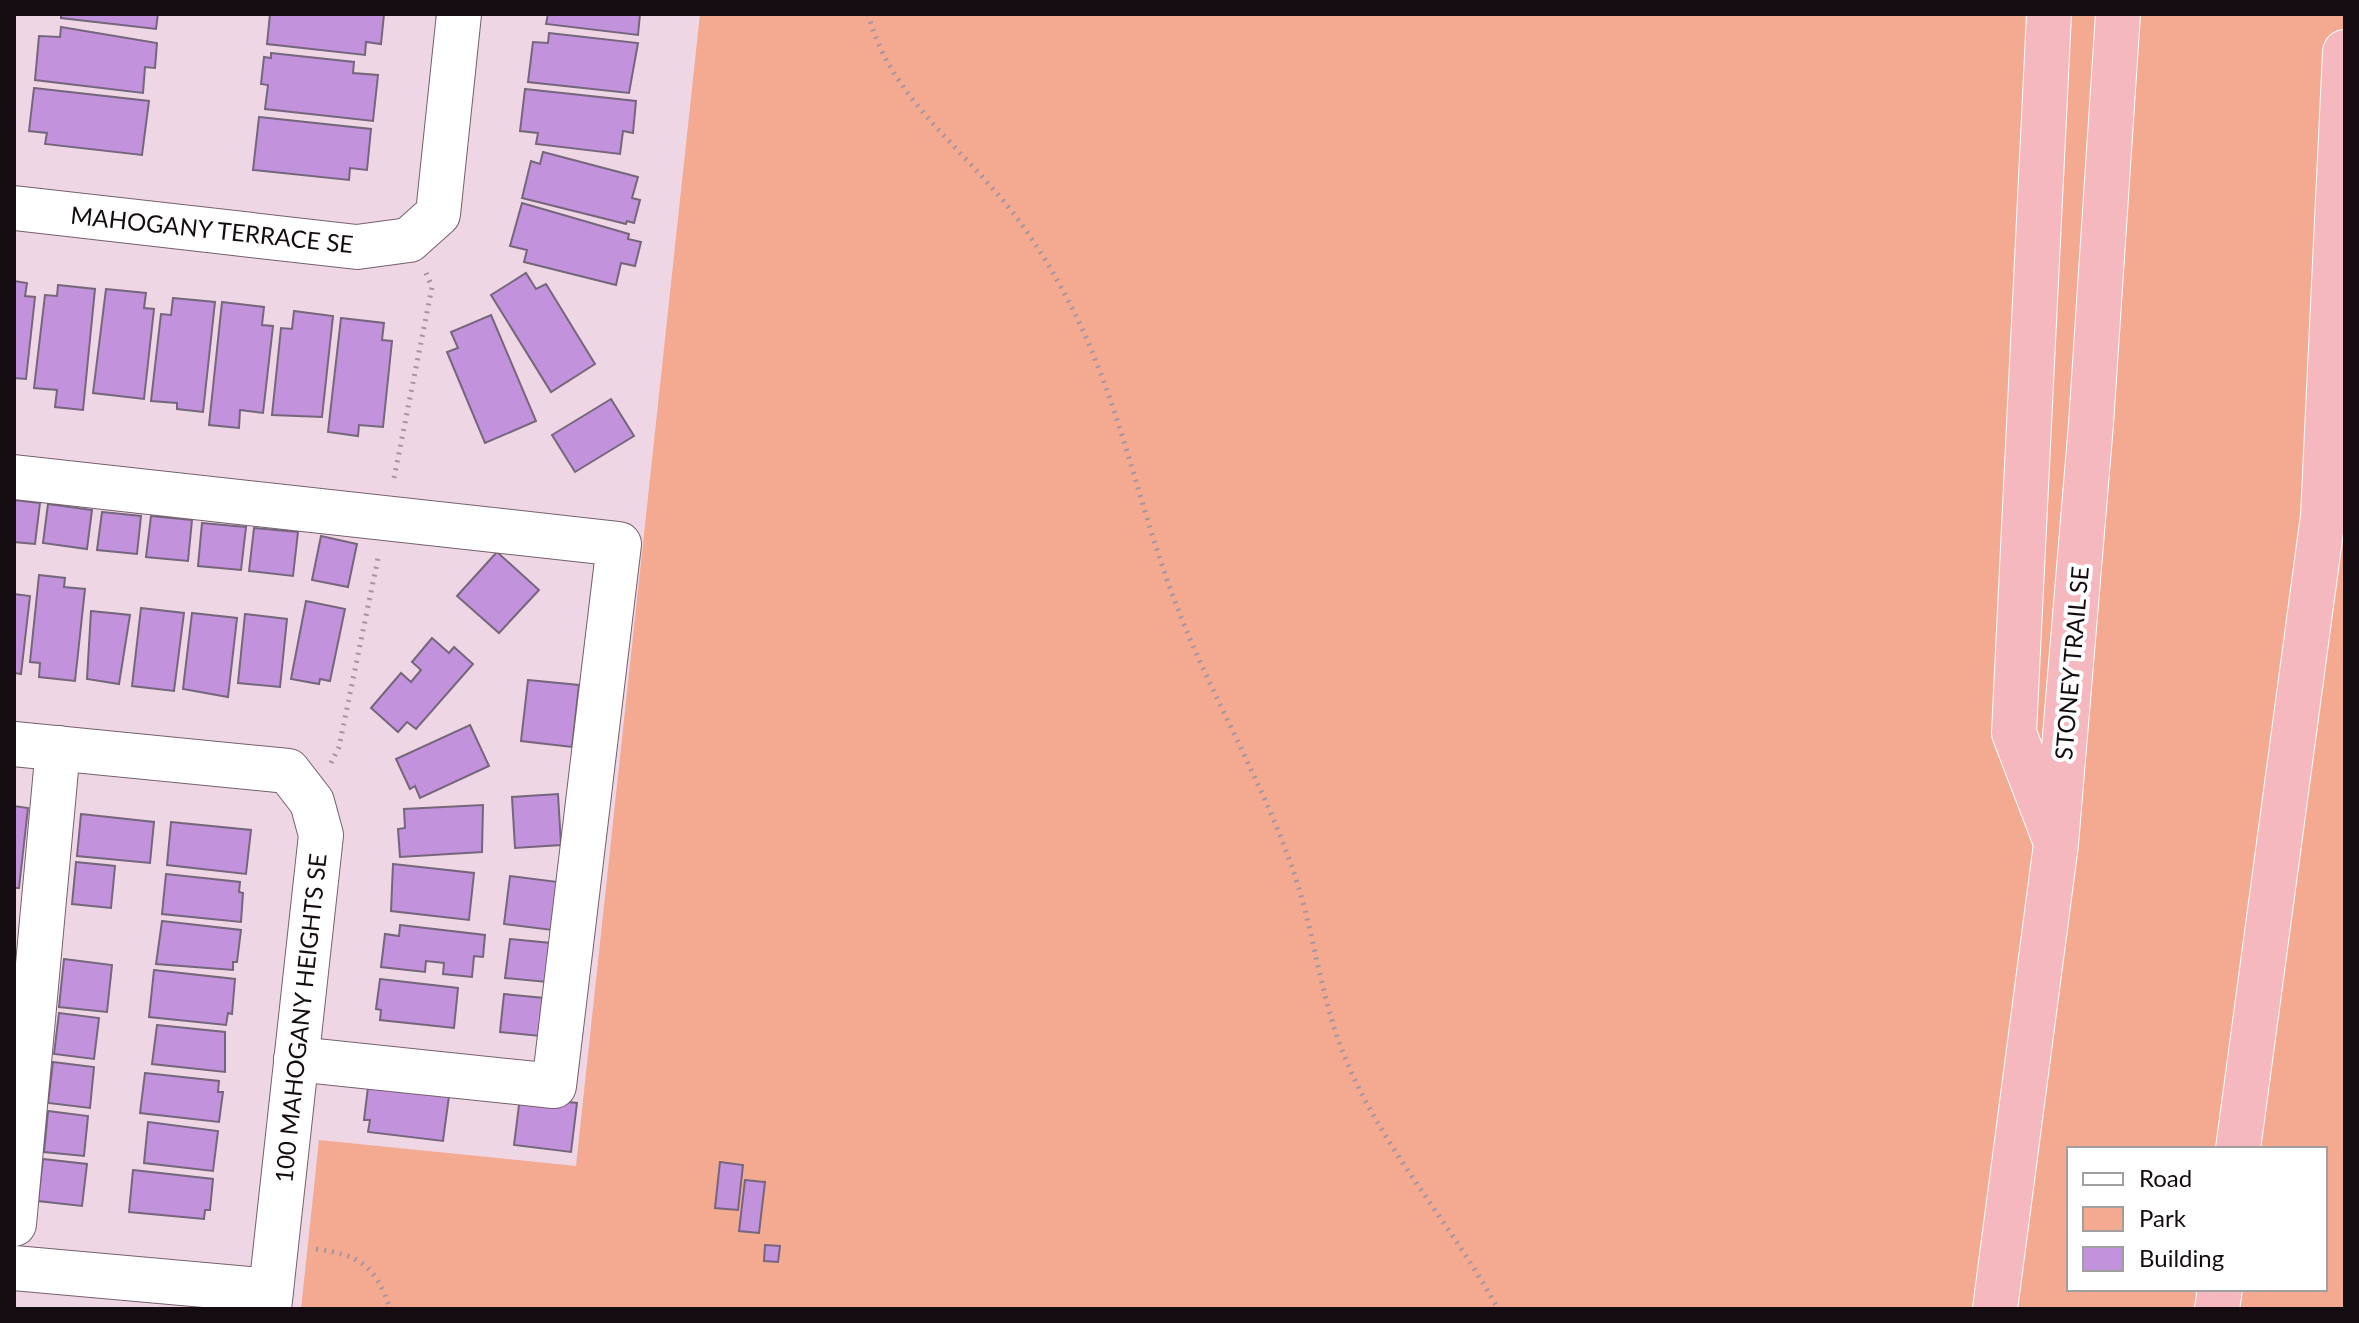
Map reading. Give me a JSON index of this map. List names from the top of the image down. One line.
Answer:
{"streets":{"highway":["STONEY TRAIL SE"],"street":["MAHOGANY TERRACE SE","100 MAHOGANY HEIGHTS SE"]},"legend":["Road","Park","Building"]}
